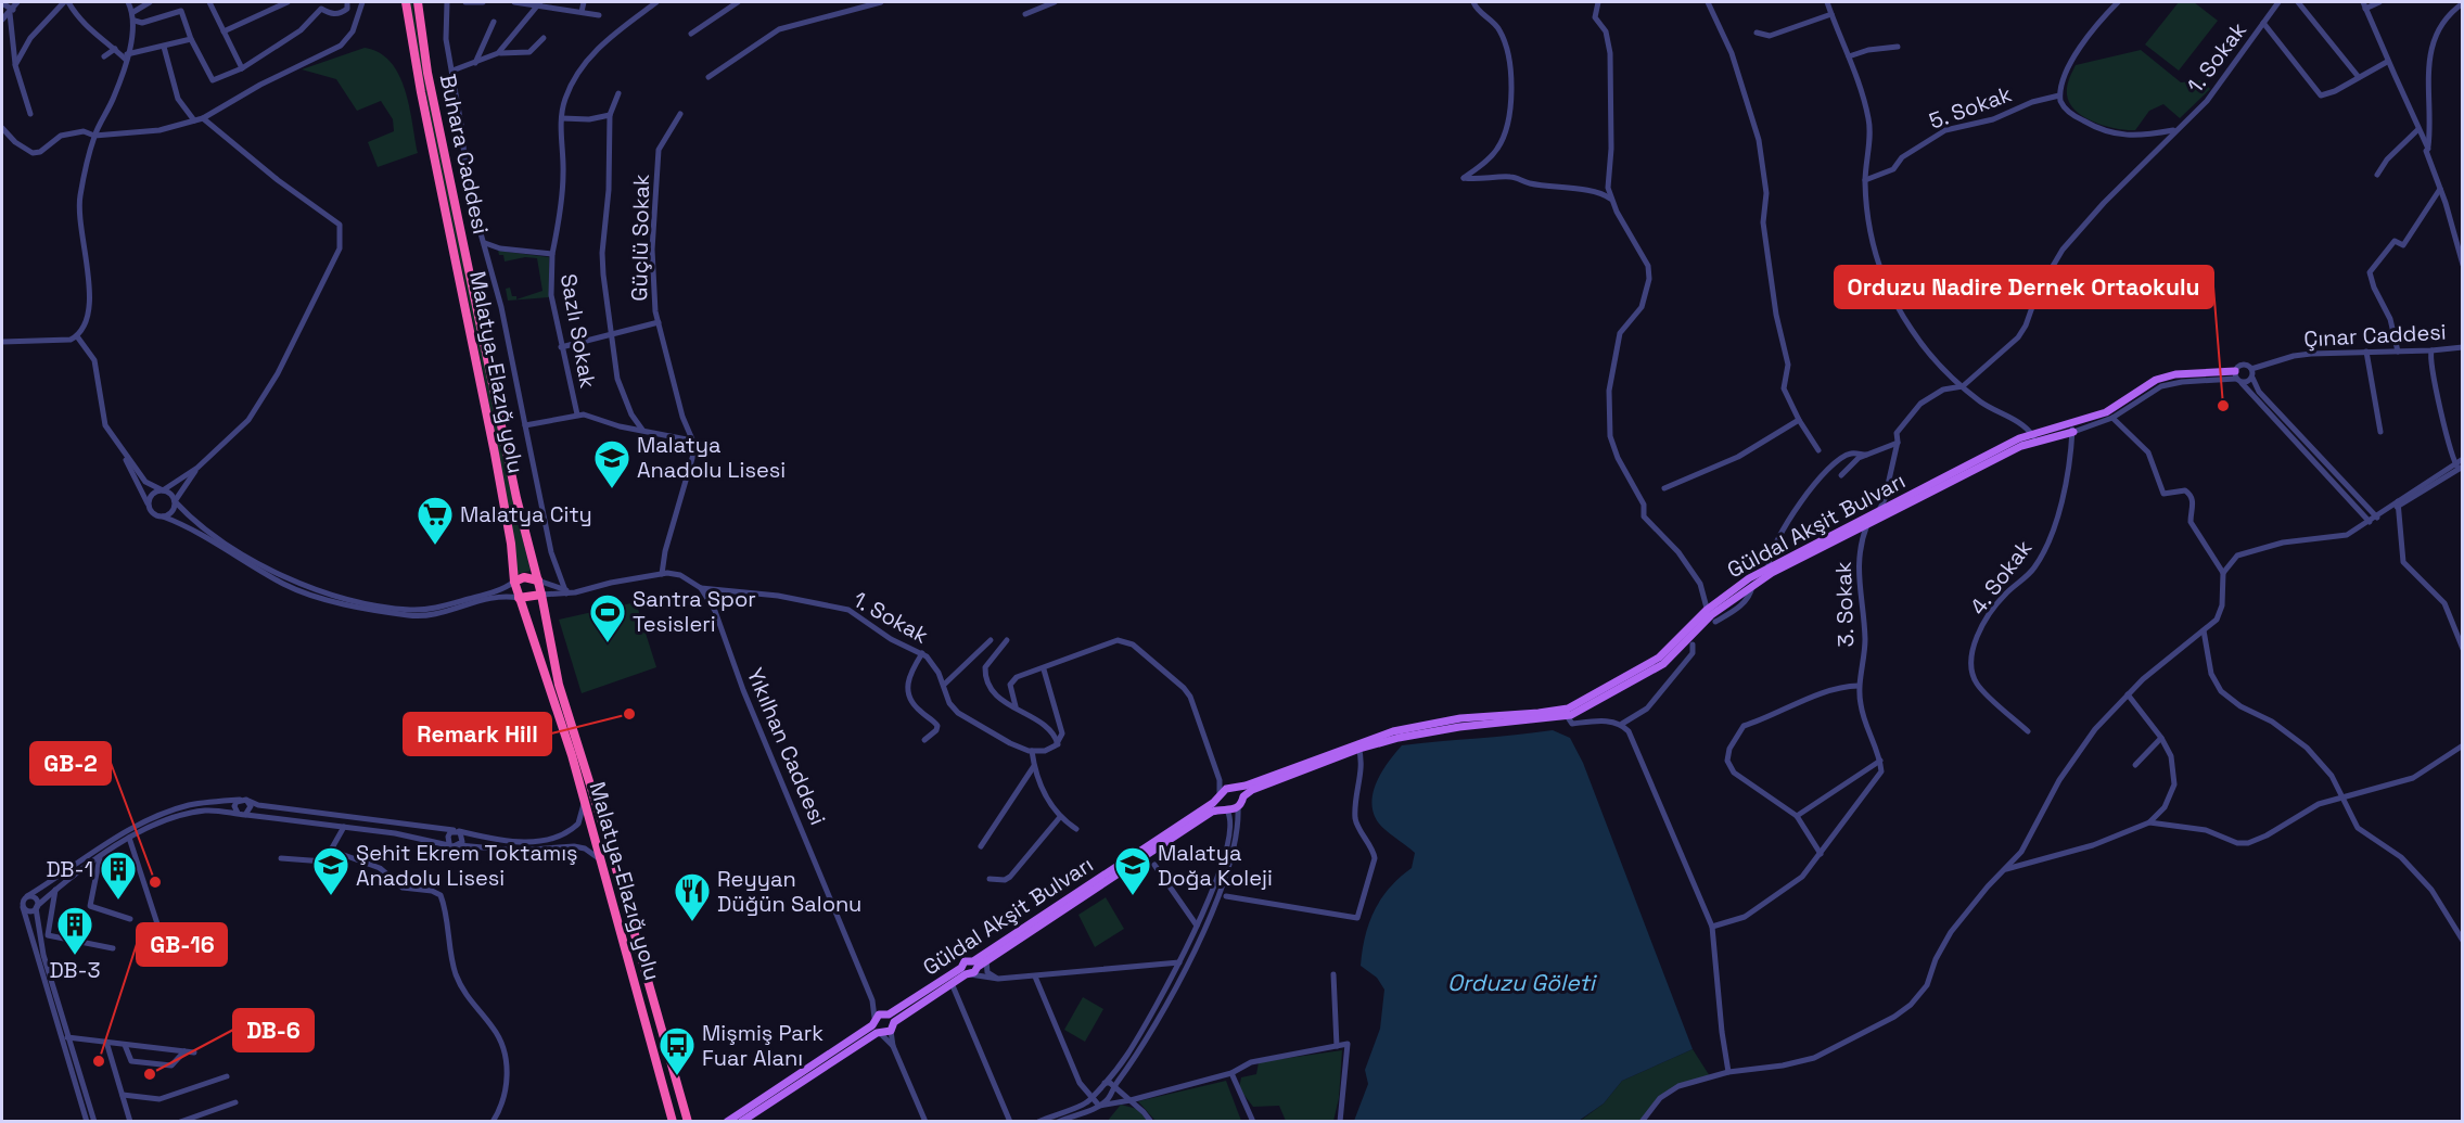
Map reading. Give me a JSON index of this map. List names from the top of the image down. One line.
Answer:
{"streets":{"highway":["Buhara Caddesi","Malatya-Elazığ yolu"],"main road":["Güldal Akşit Bulvarı"],"street":["1. Sokak","5. Sokak","Güçlü Sokak","Sazlı Sokak","Çınar Caddesi","4. Sokak","3. Sokak","Yıkılhan Caddesi"]},"crossings":[["1. Sokak","3. Sokak"],["1. Sokak","Yıkılhan Caddesi"],["Çınar Caddesi","Güldal Akşit Bulvarı"],["Çınar Caddesi","4. Sokak"],["Güldal Akşit Bulvarı","4. Sokak"],["Güldal Akşit Bulvarı","3. Sokak"],["Güldal Akşit Bulvarı","Yıkılhan Caddesi"]],"water":["Orduzu Göleti"],"places":{"other":["Orduzu Nadire Dernek Ortaokulu","Remark Hill","GB-2","GB-16","DB-6"],"school or university":["Malatya Anadolu Lisesi","Şehit Ekrem Toktamış Anadolu Lisesi","Malatya Doğa Koleji"],"supermarket":["Malatya City"],"sports":["Santra Spor Tesisleri"],"building":["DB-1","DB-3"],"restaurant":["Reyyan Düğün Salonu"],"bus stop":["Mişmiş Park Fuar Alanı"]}}
